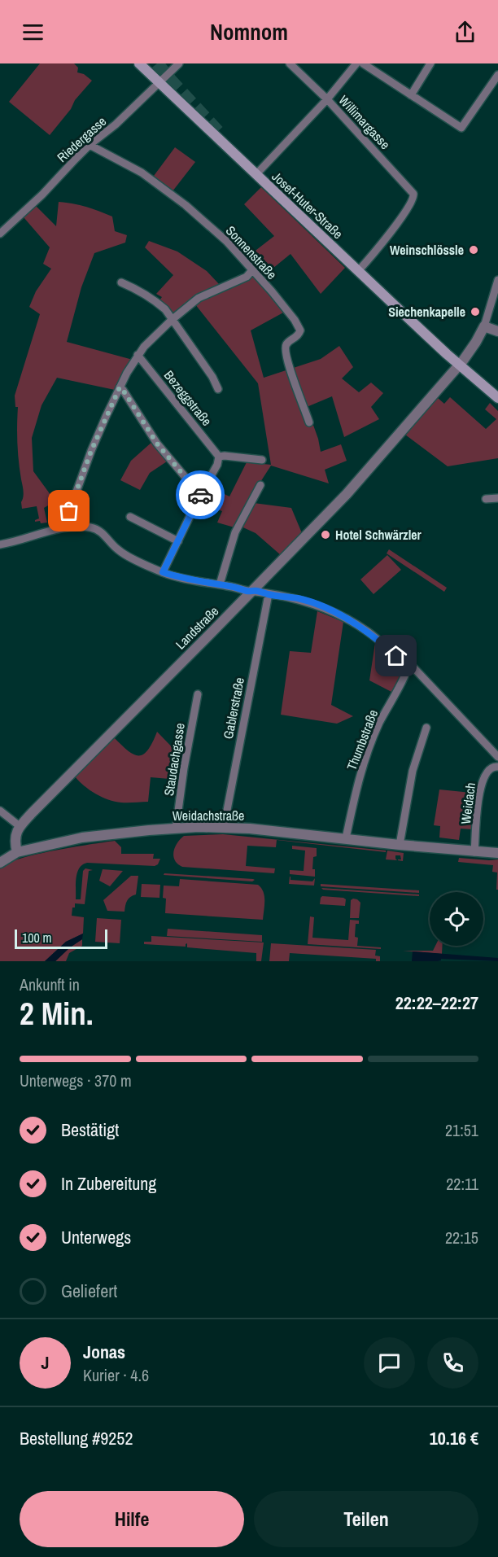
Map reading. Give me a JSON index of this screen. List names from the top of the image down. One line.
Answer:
{"streets":{"main road":["Josef-Huter-Straße"],"street":["Willimargasse","Riedergasse","Sonnenstraße","Bezeggstraße","Landstraße","Gablerstraße","Thumbstraße","Staudachgasse","Weidach","Weidachstraße"]},"crossings":[["Willimargasse","Josef-Huter-Straße"],["Riedergasse","Josef-Huter-Straße"],["Riedergasse","Sonnenstraße"],["Josef-Huter-Straße","Landstraße"],["Gablerstraße","Weidachstraße"],["Thumbstraße","Weidachstraße"],["Staudachgasse","Weidachstraße"],["Weidach","Weidachstraße"]],"places":["Weinschlössle","Siechenkapelle","Hotel Schwärzler"],"scale_bar":"100 m","page":{"header":"Nomnom","scale":"100 m","heading":["2 Min.","Ankunft in","22:22–22:27"],"panel":["Jonas","Kurier · 4.6","Bestellung #9252","10.16 €"],"bar":"Unterwegs · 370 m","list":[["Bestätigt","21:51"],["In Zubereitung","22:11"],["Unterwegs","22:15"],"Geliefert"],"round":"J","buttons":["Hilfe","Teilen"]}}
